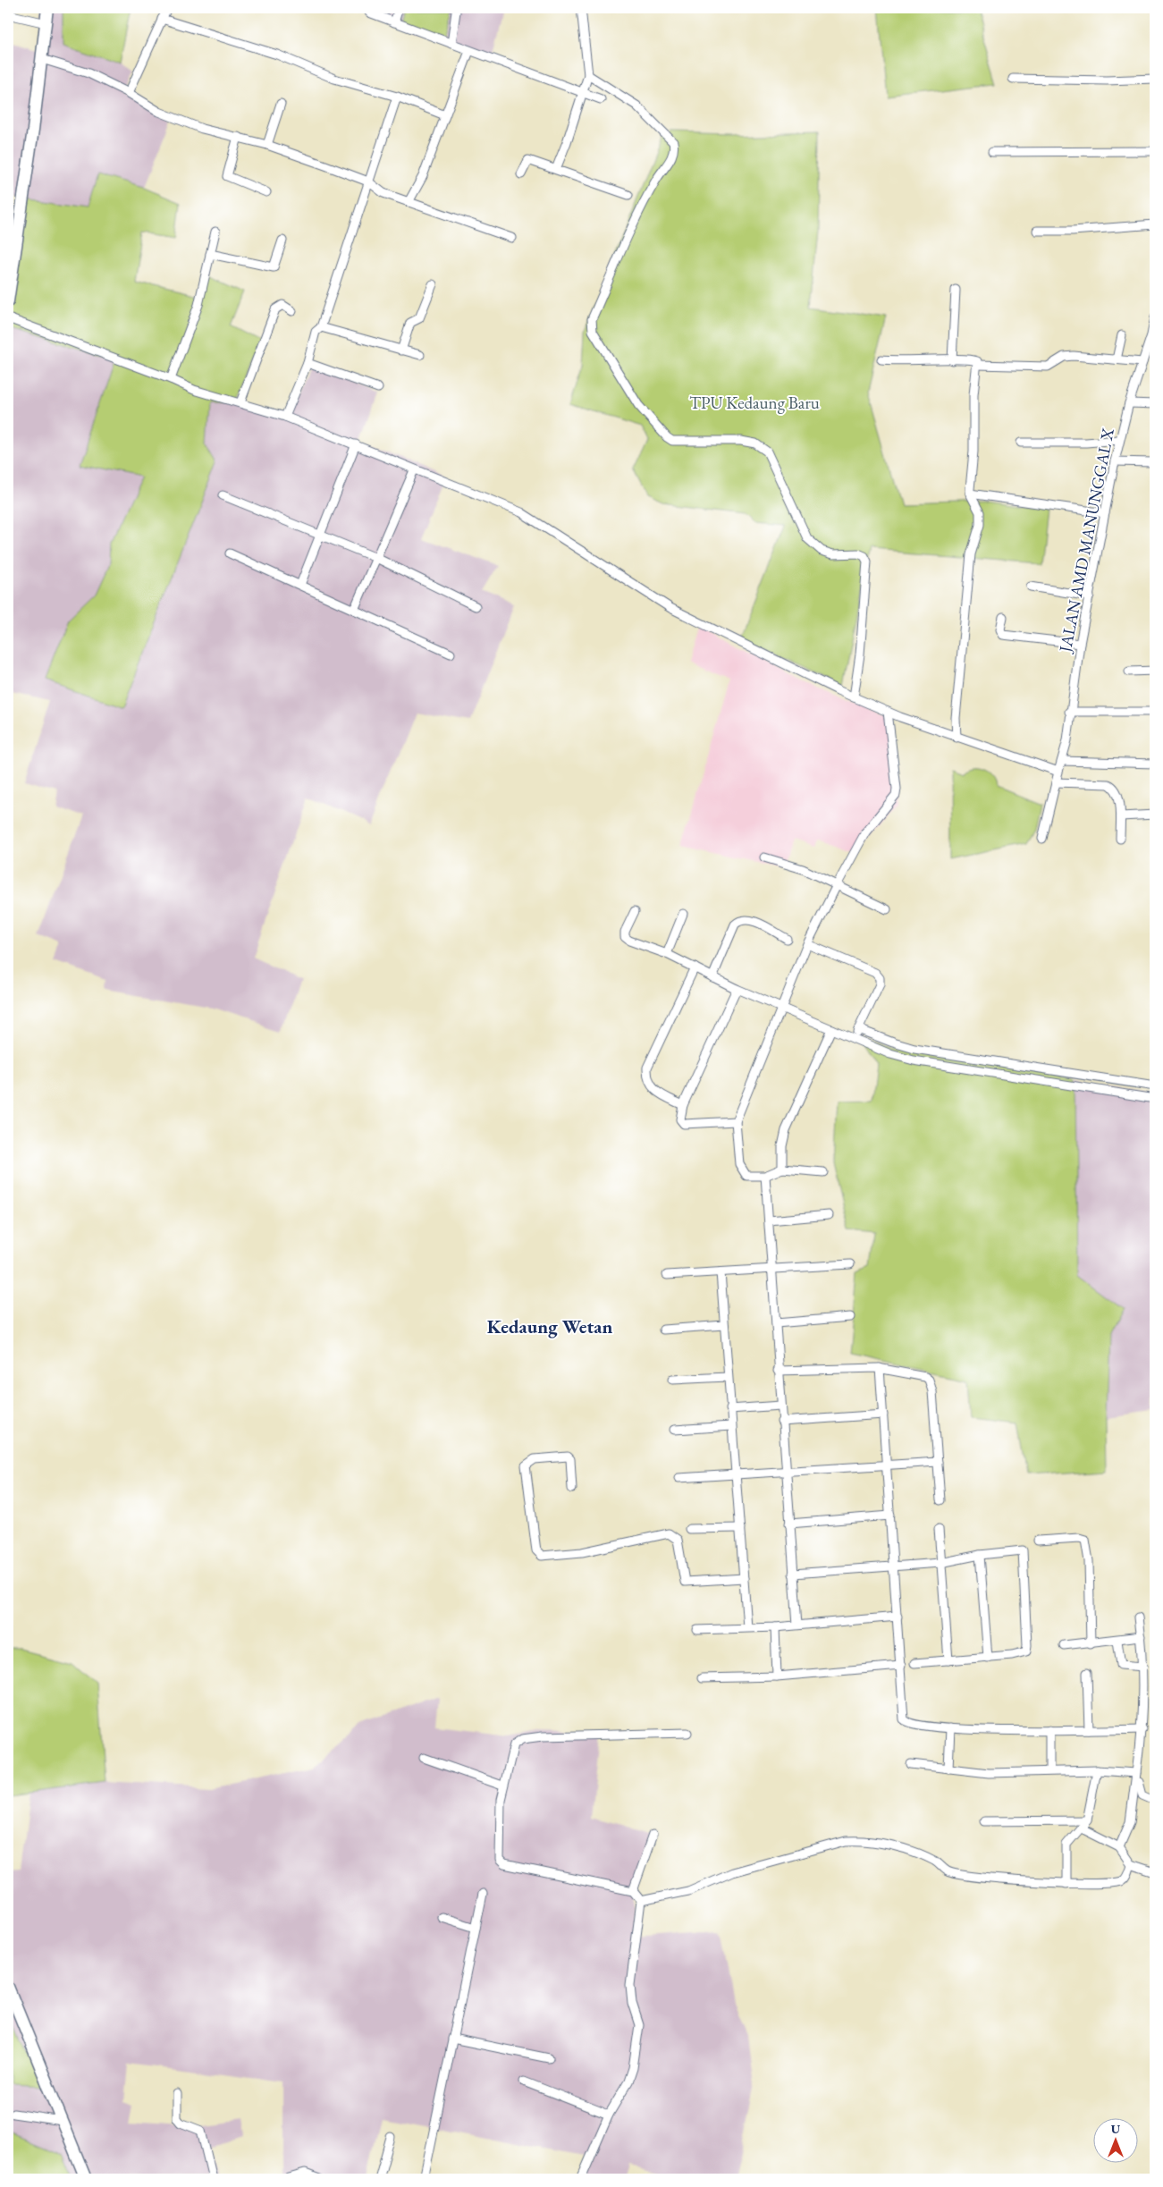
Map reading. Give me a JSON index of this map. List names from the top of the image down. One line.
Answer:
{"streets":{"street":["JALAN AMD MANUNGGAL X"]},"districts":["Kedaung Wetan"],"parks":["TPU Kedaung Baru"],"north":"top"}
